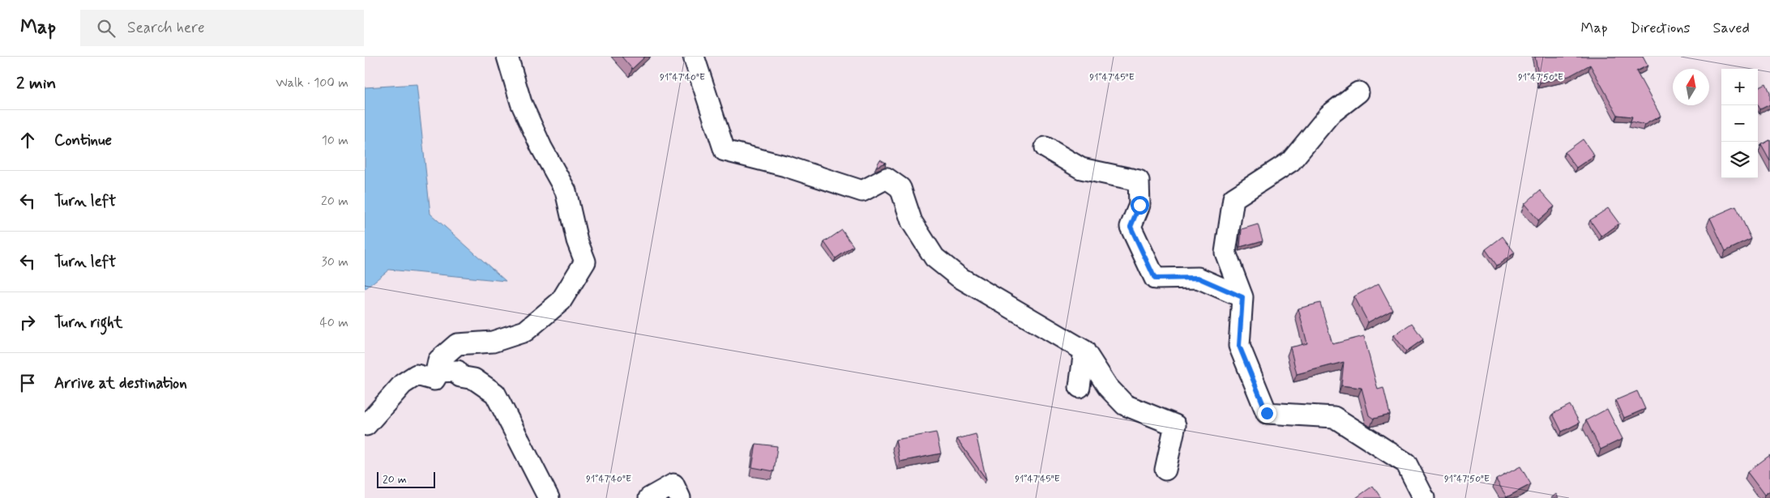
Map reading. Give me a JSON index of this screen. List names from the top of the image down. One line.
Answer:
{"scale_bar":"20 m","north":"top","page":{"header":"Map","search":"Search here","nav":["Map","Directions","Saved"],"heading":["2 min","Walk · 100 m"],"map_buttons":["+","−"],"list":[["Continue","10 m"],["Turn left","20 m"],["Turn left","30 m"],["Turn right","40 m"],"Arrive at destination"],"scale":"20 m"},"coordinates":["91°47'40\"E","91°47'45\"E","91°47'50\"E"]}
